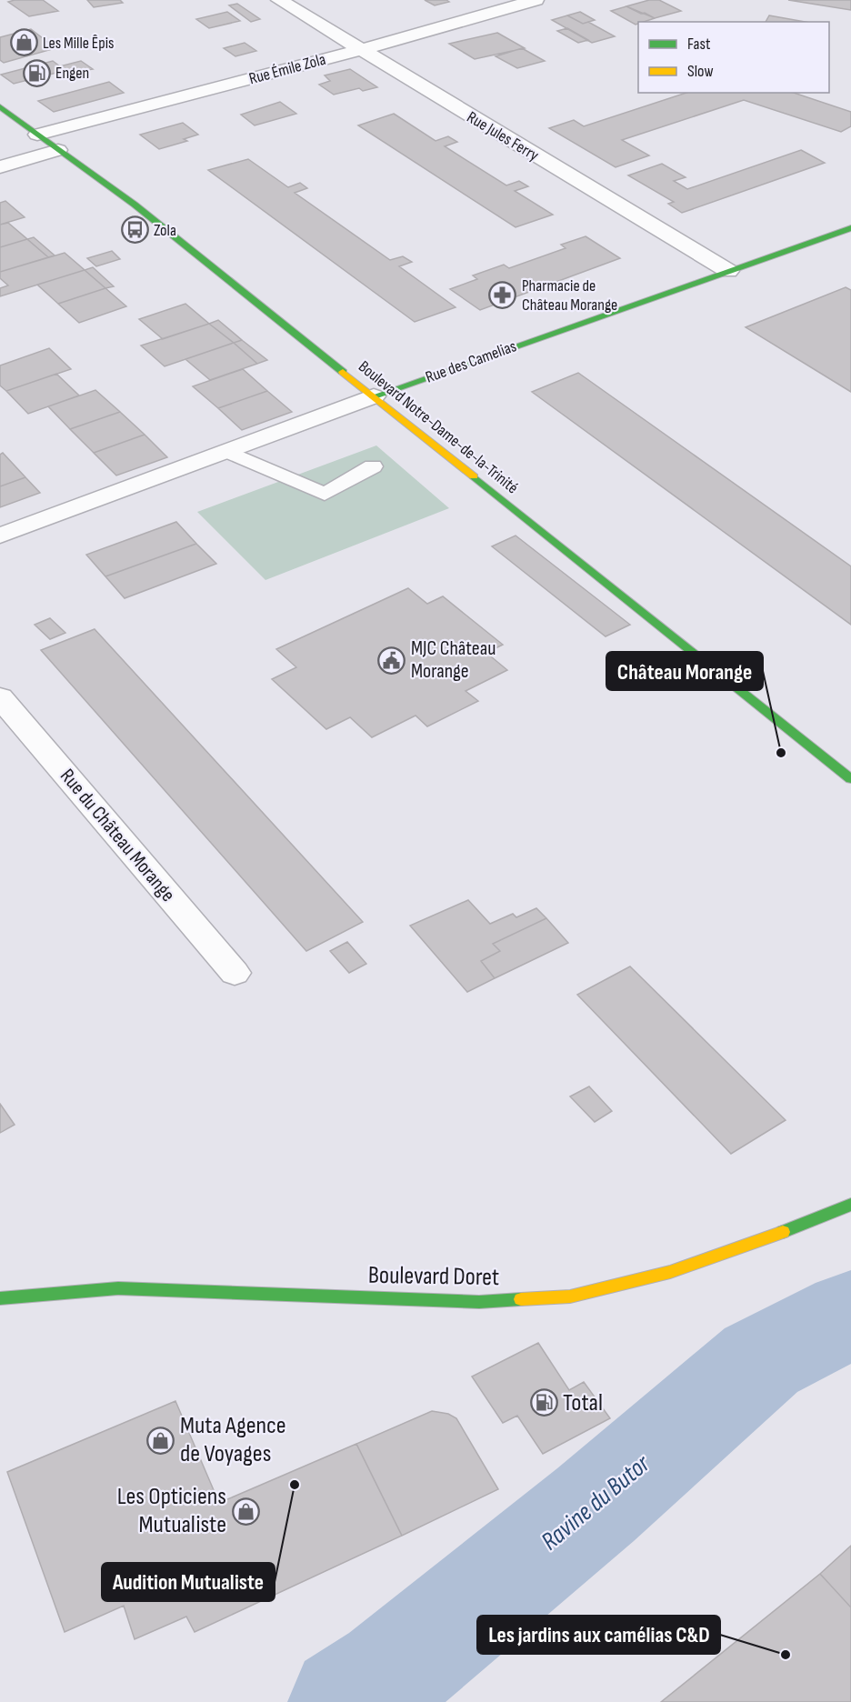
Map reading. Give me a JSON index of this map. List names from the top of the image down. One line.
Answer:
{"streets":{"street":["Rue Émile Zola","Rue Jules Ferry","Rue des Camelias","Boulevard Notre-Dame-de-la-Trinité","Rue du Château Morange","Boulevard Doret"]},"crossings":[["Rue Émile Zola","Rue Jules Ferry"],["Rue Émile Zola","Boulevard Notre-Dame-de-la-Trinité"],["Rue Jules Ferry","Rue des Camelias"],["Rue des Camelias","Boulevard Notre-Dame-de-la-Trinité"]],"water":["Ravine du Butor"],"places":{"shop":["Les Mille Êpis","Muta Agence de Voyages","Les Opticiens Mutualiste"],"fuel station":["Engen","Total"],"bus stop":["Zola"],"pharmacy":["Pharmacie de Château Morange"],"public building":["MJC Château Morange"],"other":["Château Morange","Audition Mutualiste","Les jardins aux camélias C&D"]},"legend":["Fast","Slow"]}
